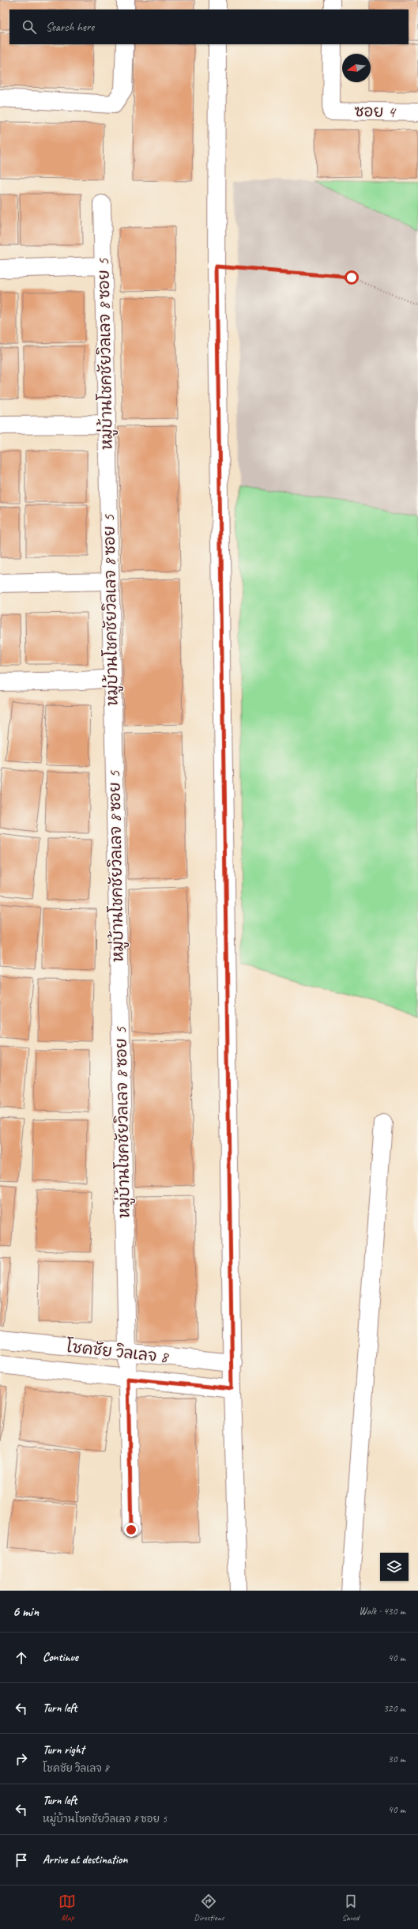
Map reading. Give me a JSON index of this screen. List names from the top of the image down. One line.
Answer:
{"streets":{"street":["ซอย 4","หมู่บ้านโชคชัยวิลเลจ 8 ซอย 5","โชคชัย วิลเลจ 8"]},"crossings":[["หมู่บ้านโชคชัยวิลเลจ 8 ซอย 5","โชคชัย วิลเลจ 8"]],"north":"left","page":{"search":"Search here","heading":["6 min","Walk · 430 m"],"list":[["Continue","40 m"],["Turn left","320 m"],["Turn right","โชคชัย วิลเลจ 8","30 m"],["Turn left","หมู่บ้านโชคชัยวิลเลจ 8 ซอย 5","40 m"],"Arrive at destination"],"nav":["Map","Directions","Saved"]}}
